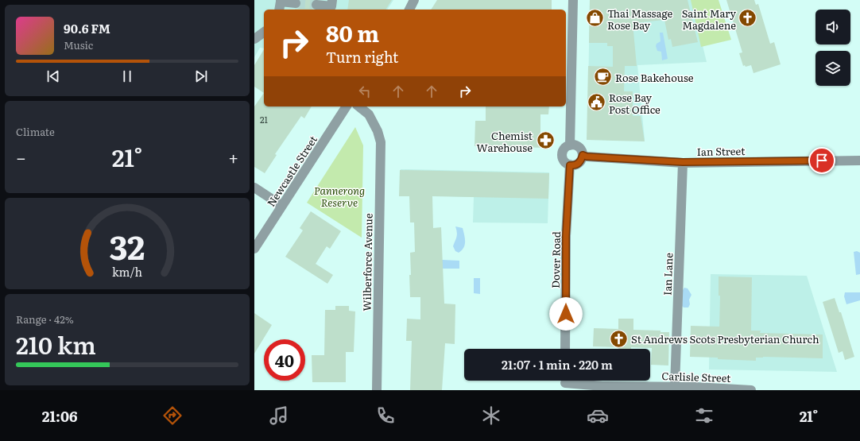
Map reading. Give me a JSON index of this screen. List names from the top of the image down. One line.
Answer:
{"streets":{"street":["Ian Street","Newcastle Street","Dover Road","Wilberforce Avenue","Ian Lane","Carlisle Street"]},"crossings":[["Ian Street","Dover Road"],["Ian Street","Ian Lane"],["Ian Lane","Carlisle Street"]],"parks":["Pannerong Reserve"],"places":{"shop":["Thai Massage Rose Bay"],"church":["Saint Mary Magdalene","St Andrews Scots Presbyterian Church"],"cafe":["Rose Bakehouse"],"public building":["Rose Bay Post Office"],"pharmacy":["Chemist Warehouse"]},"house_numbers":["21"],"page":{"turn":["80 m","Turn right"],"song":["90.6 FM","Music"],"tile":["Climate",["Range · 42%","210 km"]],"heat":["−","21°","+"],"limit":"40","trip":"21:07 · 1 min · 220 m","tabs":["21:06","21°"],"gauge":["32","km/h"]}}
